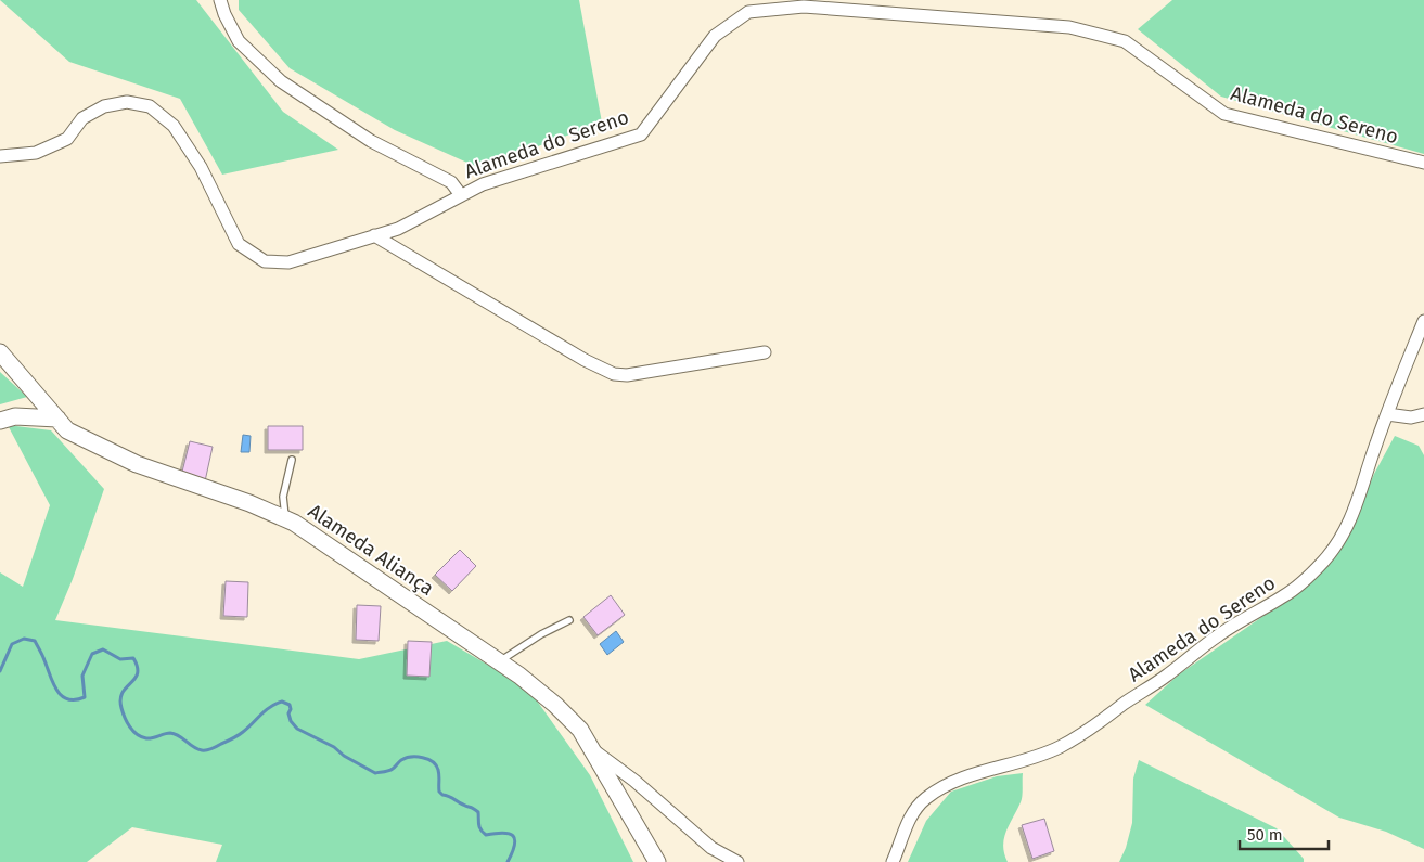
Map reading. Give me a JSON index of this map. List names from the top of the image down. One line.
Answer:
{"streets":{"street":["Alameda do Sereno","Alameda Aliança"]},"scale_bar":"50 m"}
